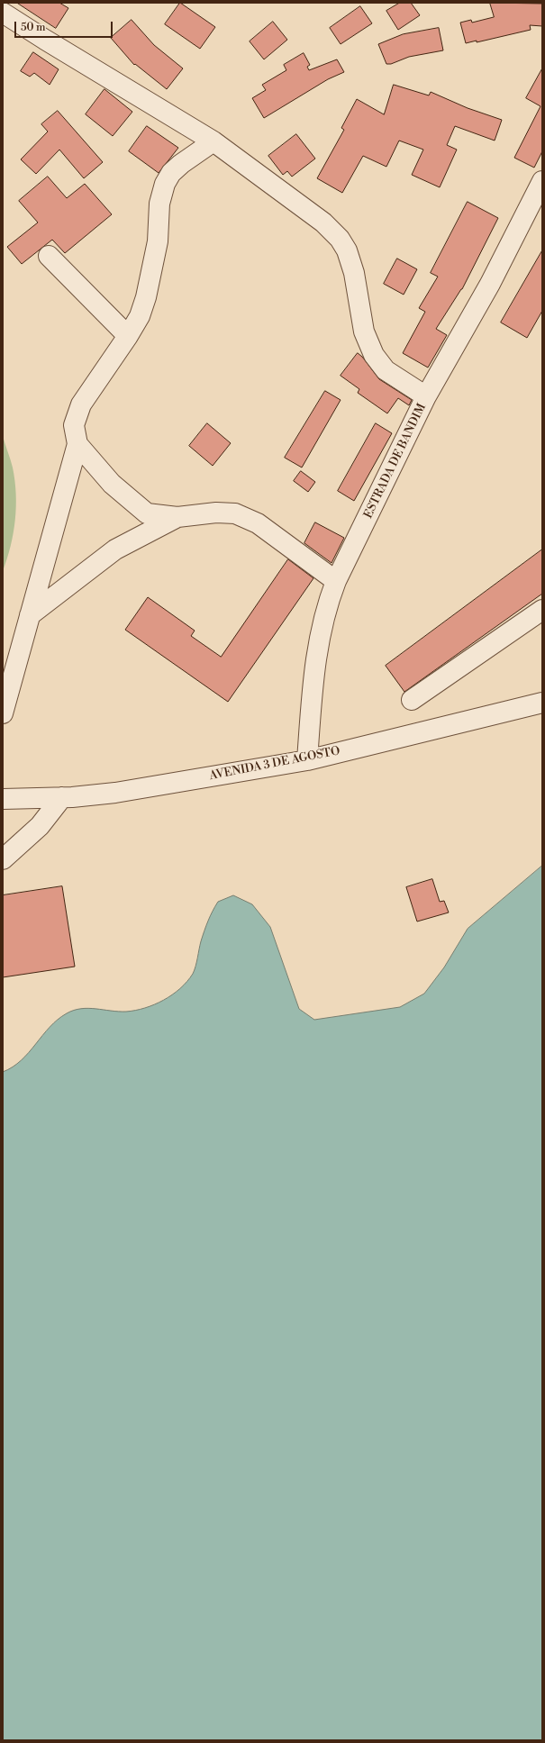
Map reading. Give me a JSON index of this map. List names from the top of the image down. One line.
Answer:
{"streets":{"street":["ESTRADA DE BANDIM","AVENIDA 3 DE AGOSTO"]},"crossings":[["ESTRADA DE BANDIM","AVENIDA 3 DE AGOSTO"]],"scale_bar":"50 m"}
